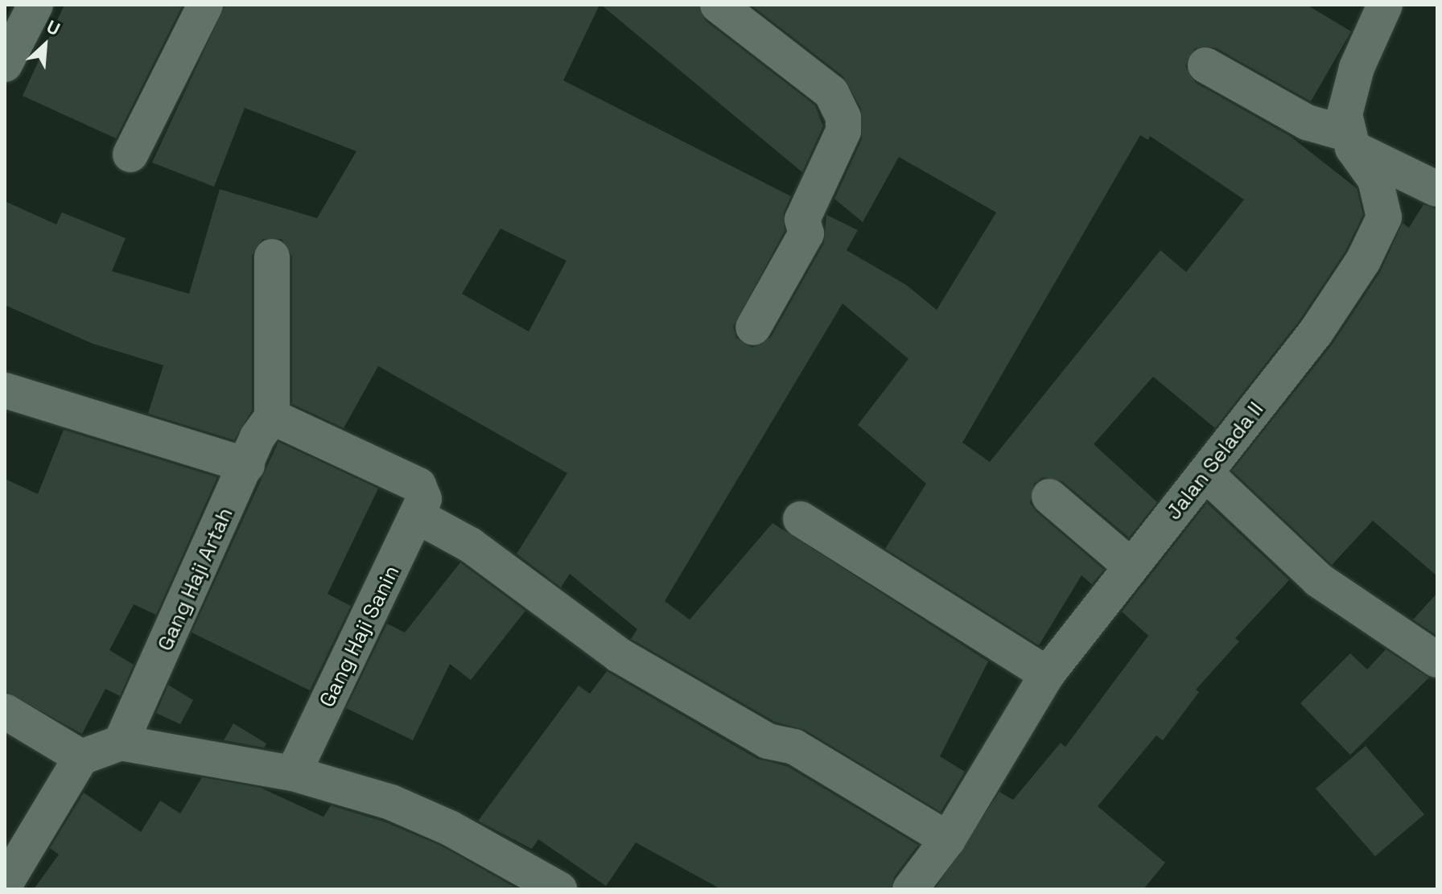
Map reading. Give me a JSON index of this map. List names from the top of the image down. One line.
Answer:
{"streets":{"street":["Jalan Selada II","Gang Haji Artah","Gang Haji Sanin"]},"north":"top right"}
